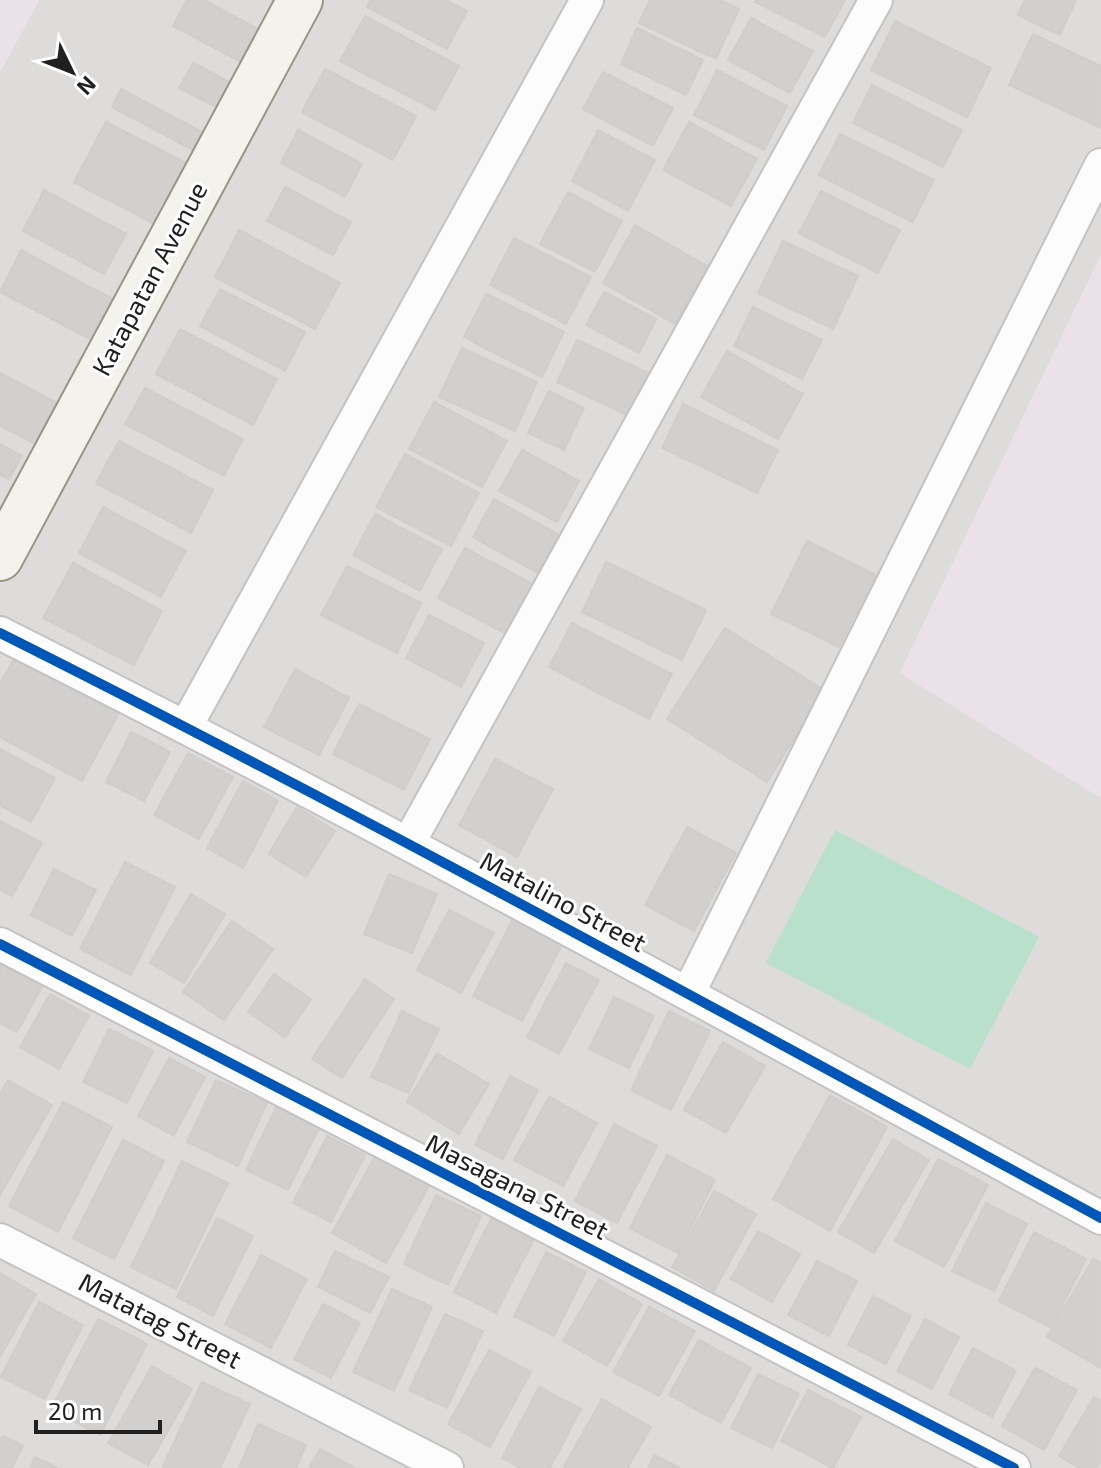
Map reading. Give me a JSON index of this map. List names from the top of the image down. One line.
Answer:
{"streets":{"street":["Katapatan Avenue","Matalino Street","Masagana Street","Matatag Street"]},"scale_bar":"20 m","north":"bottom right"}
